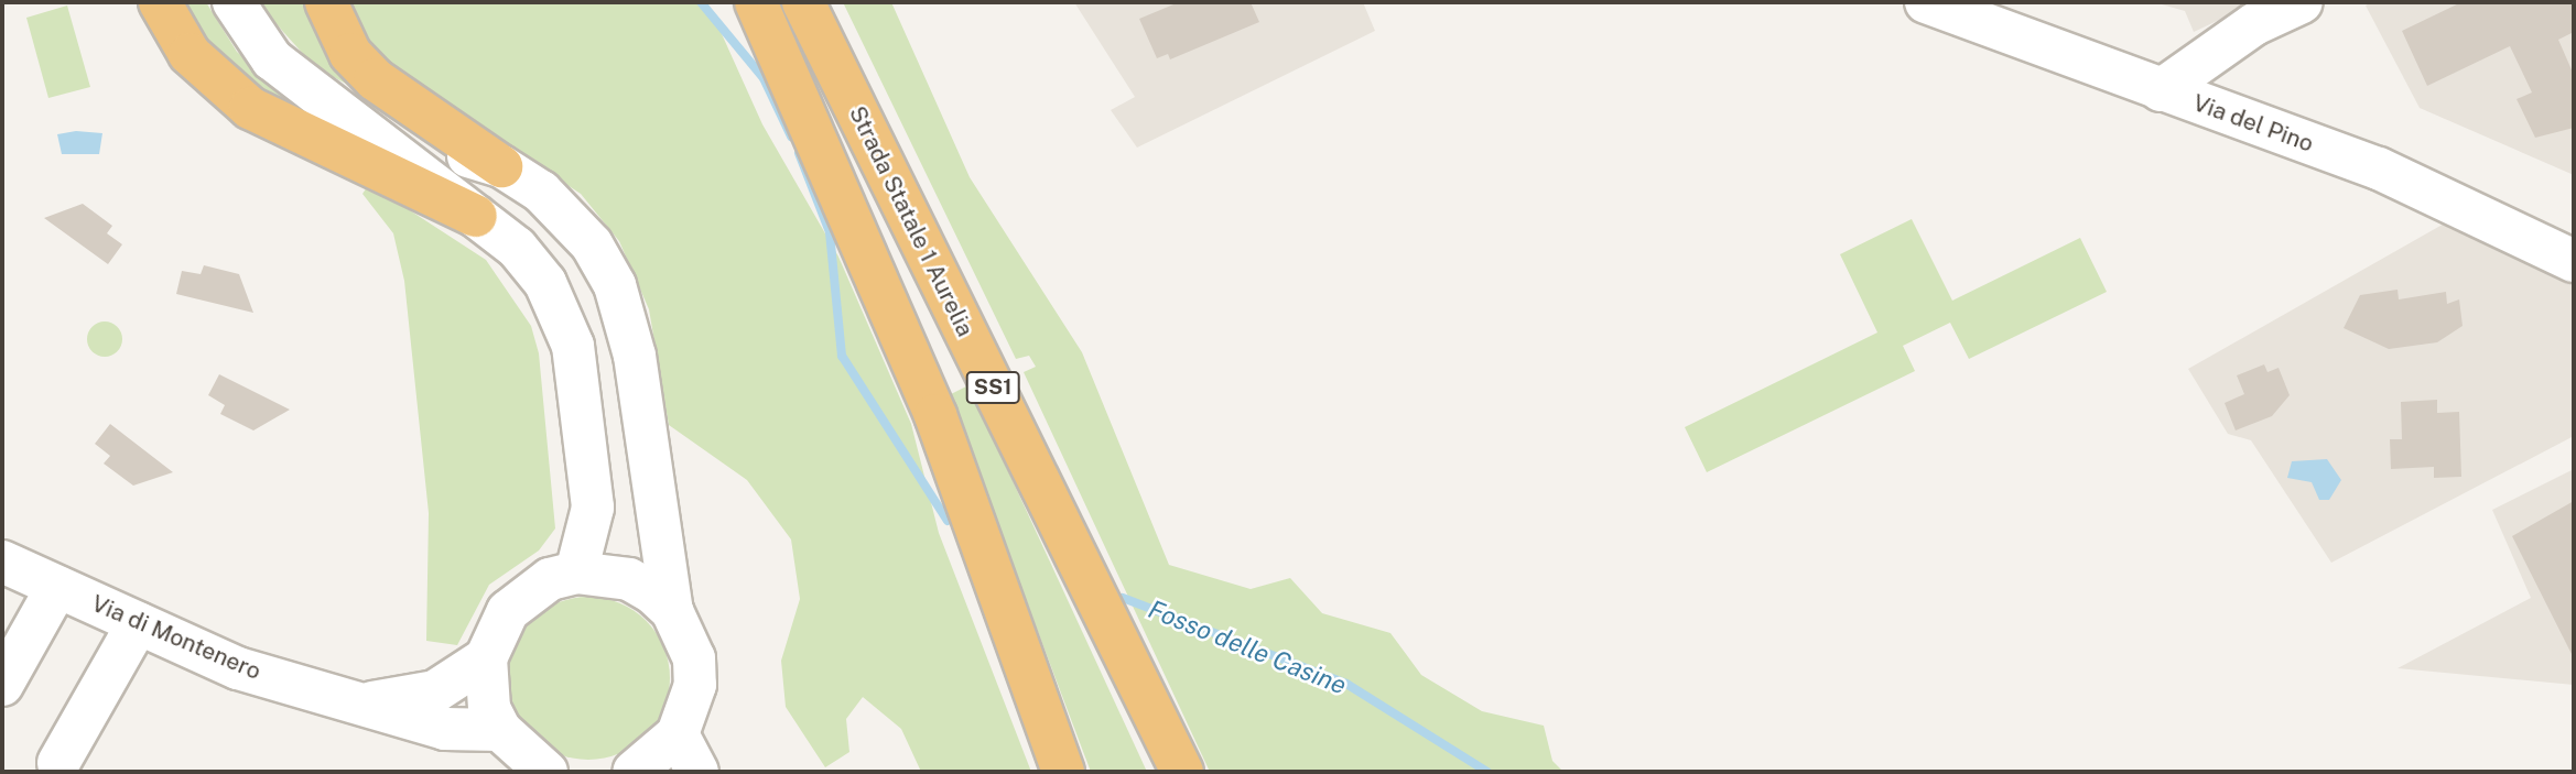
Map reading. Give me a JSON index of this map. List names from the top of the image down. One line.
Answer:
{"streets":{"highway":["Strada Statale 1 Aurelia","SS1"],"street":["Via del Pino","Via di Montenero"]},"water":["Fosso delle Casine"]}
